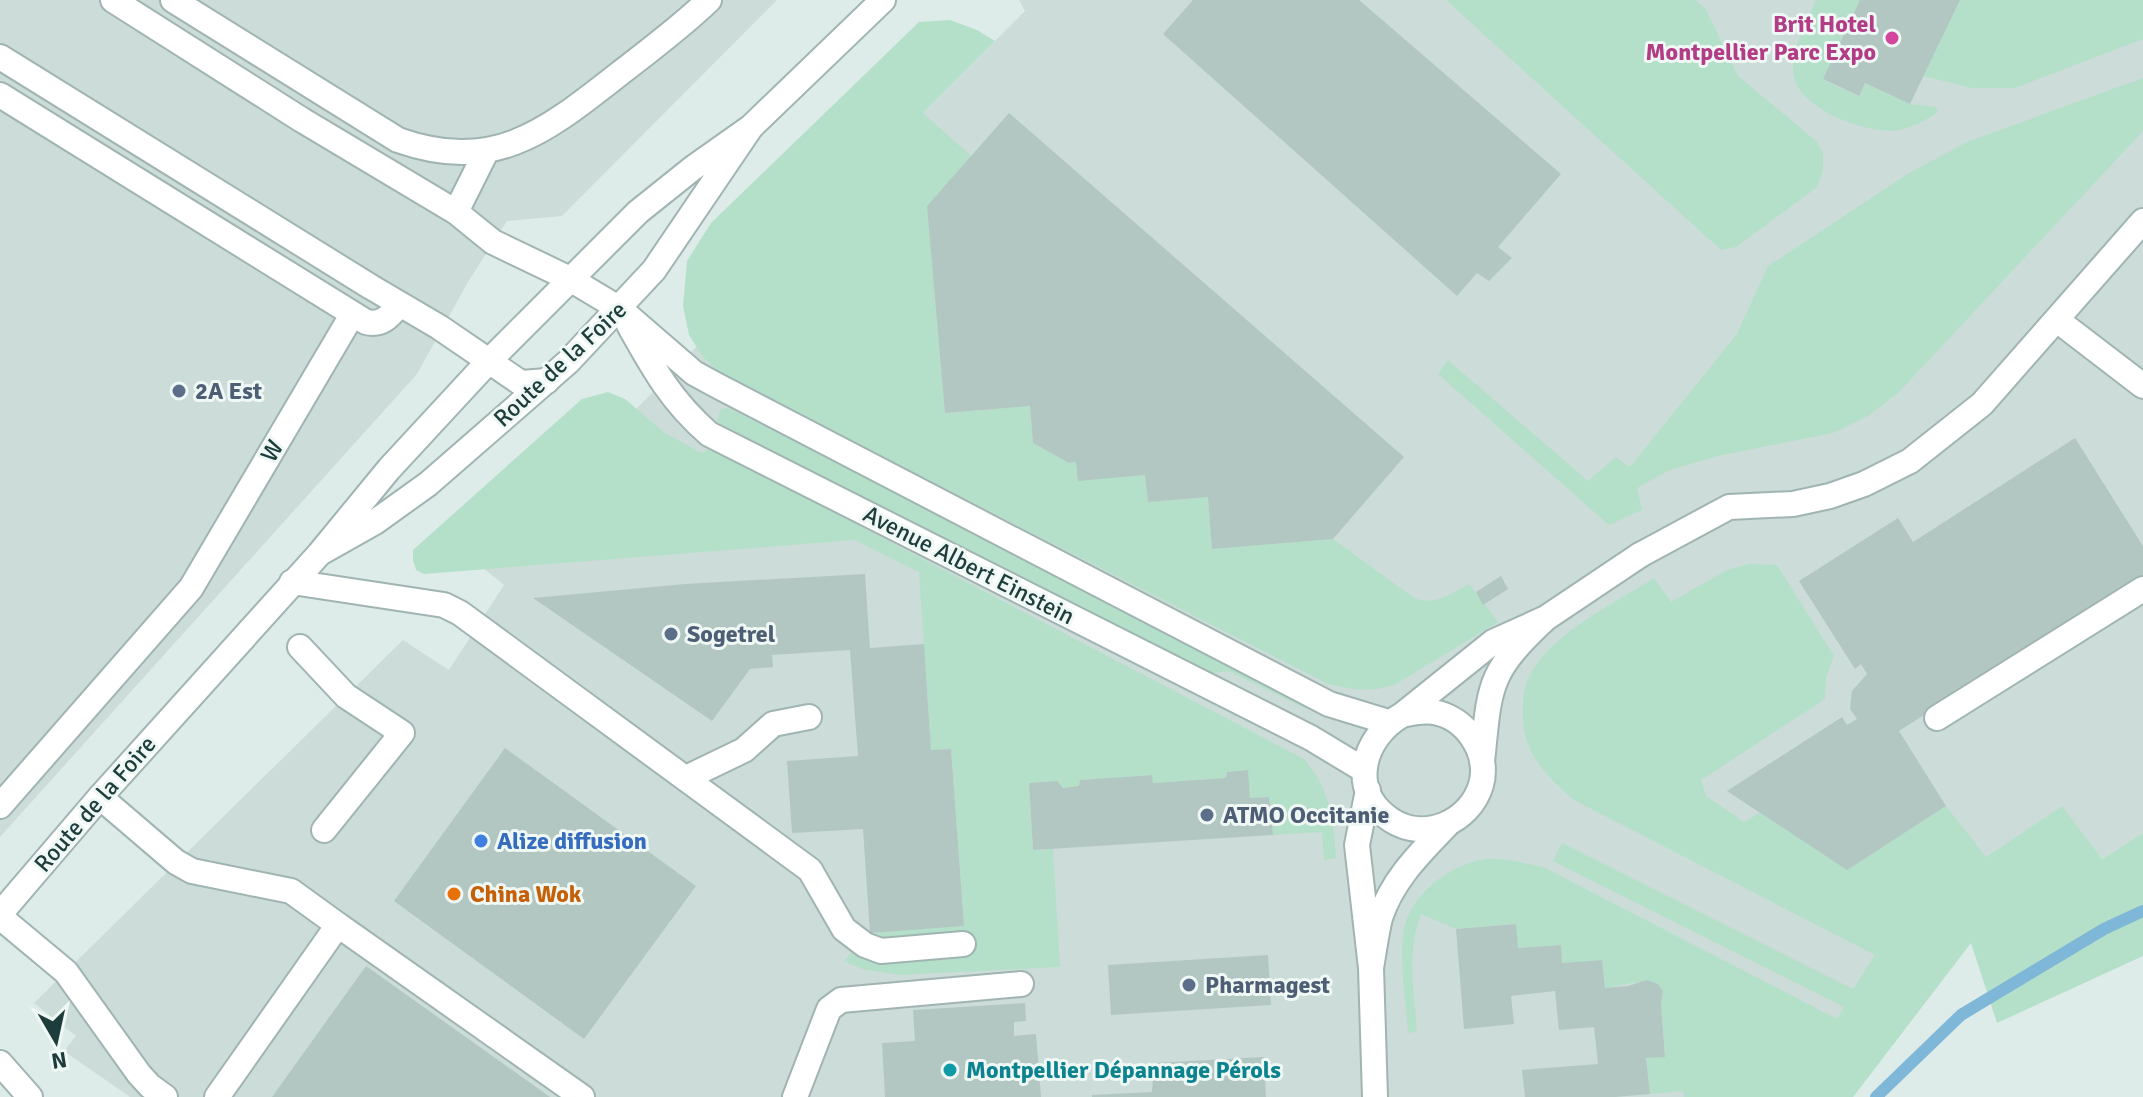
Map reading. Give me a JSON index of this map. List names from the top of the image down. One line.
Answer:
{"streets":{"street":["Route de la Foire","W","Avenue Albert Einstein"]},"crossings":[["Route de la Foire","Avenue Albert Einstein"]],"places":["Brit Hotel Montpellier Parc Expo","2A Est","Sogetrel","ATMO Occitanie","Alize diffusion","China Wok","Pharmagest","Montpellier Dépannage Pérols"],"north":"bottom"}
